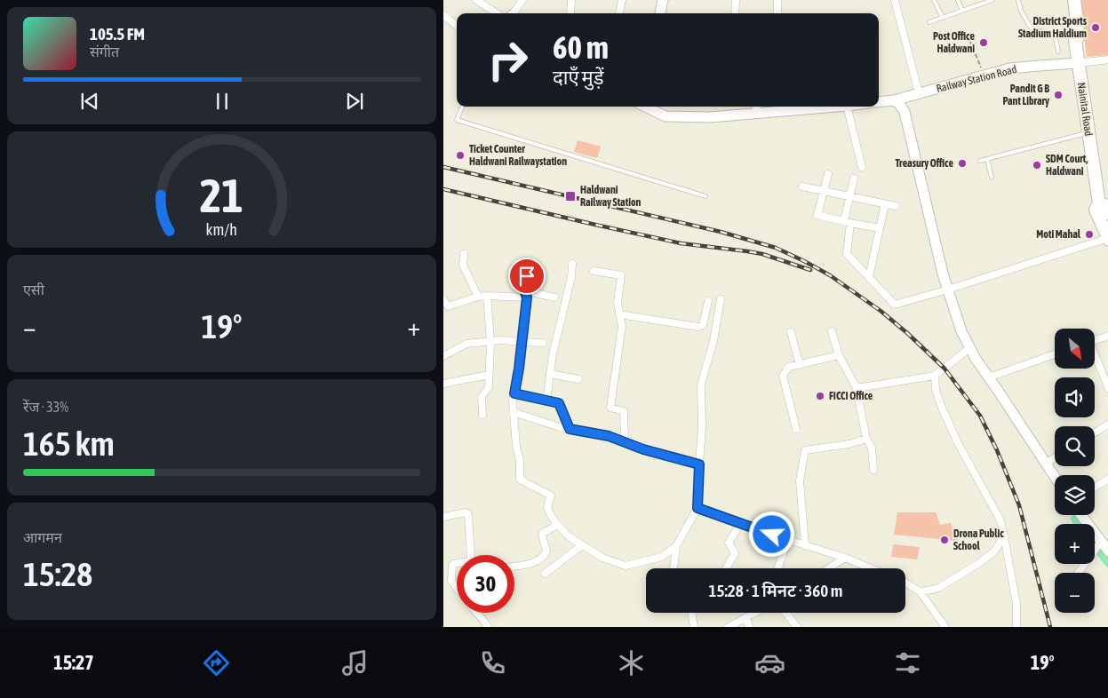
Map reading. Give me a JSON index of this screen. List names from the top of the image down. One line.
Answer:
{"streets":{"highway":["Nainital Road"],"street":["Railway Station Road"]},"crossings":[["Railway Station Road","Nainital Road"]],"places":{"other":["District Sports Stadium Haldium","Post Office Haldwani","Pandit G B Pant Library","Ticket Counter Haldwani Railwaystation","Treasury Office","SDM Court, Haldwani","Moti Mahal","FICCI Office","Drona Public School"],"transit":["Haldwani Railway Station"]},"north":"bottom right","page":{"turn":["60 m","दाएँ मुड़ें"],"song":["105.5 FM","संगीत"],"tile":["एसी",["रेंज · 33%","165 km"],["आगमन","15:28"]],"heat":["−","19°","+"],"map_buttons":["+","−"],"limit":"30","trip":"15:28 · 1 मिनट · 360 m","tabs":["15:27","19°"],"gauge":["21","km/h"]}}
